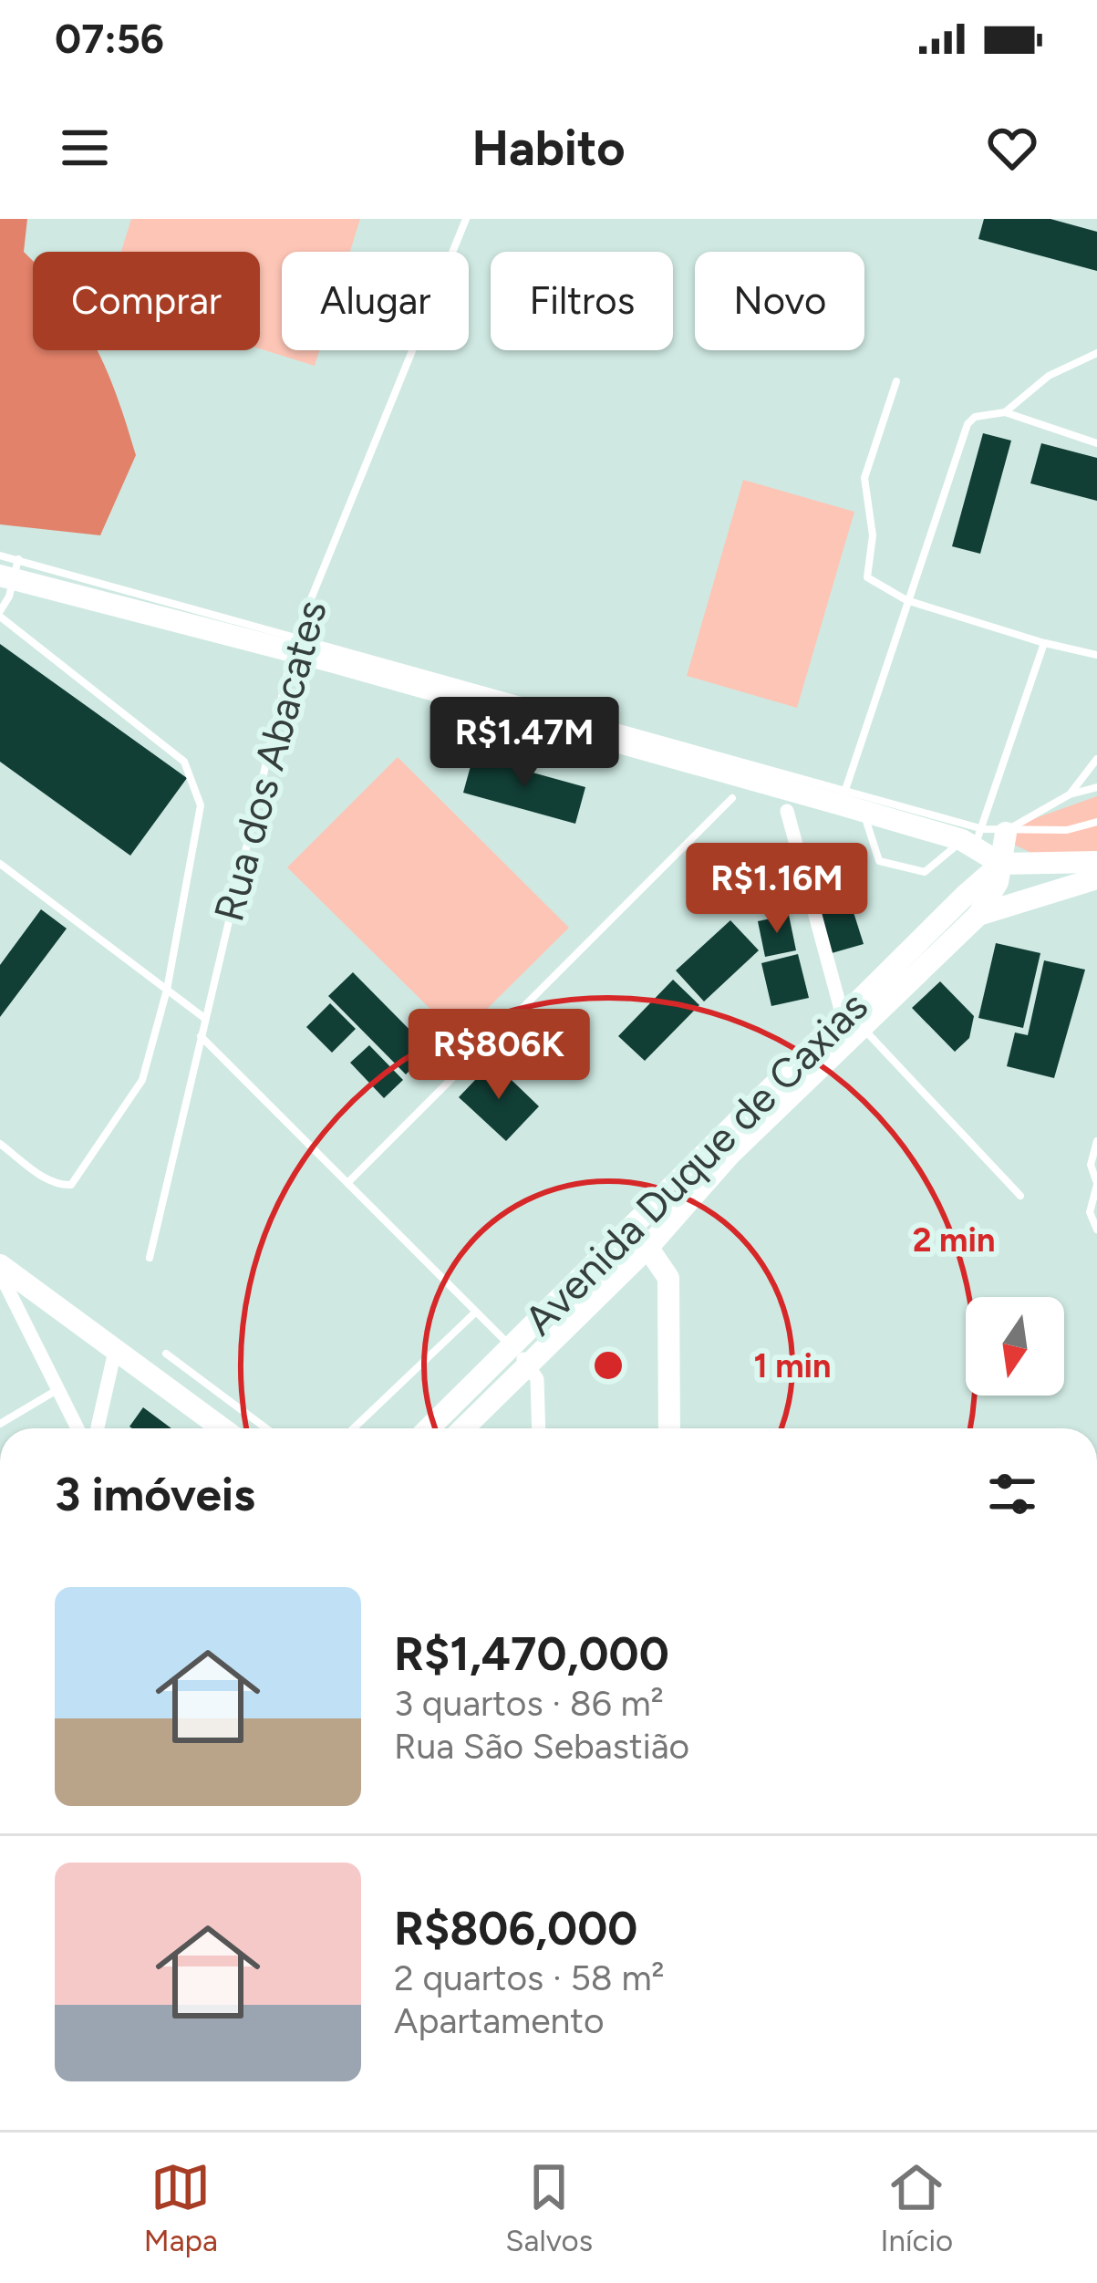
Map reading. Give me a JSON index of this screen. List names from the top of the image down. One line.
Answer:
{"streets":{"main road":["Avenida Duque de Caxias"],"lane":["Rua dos Abacates"]},"north":"bottom","page":{"status":"07:56","header":"Habito","chip":["Comprar","Alugar","Filtros","Novo"],"price":["R$1.47M","R$1.16M","R$806K"],"heading":"3 imóveis","list":[{"name":"R$1,470,000","note":"3 quartos · 86 m² · Rua São Sebastião"},{"name":"R$806,000","note":"2 quartos · 58 m² · Apartamento"}],"tabs":["Mapa","Salvos","Início"]},"rings":["2 min","1 min"]}
